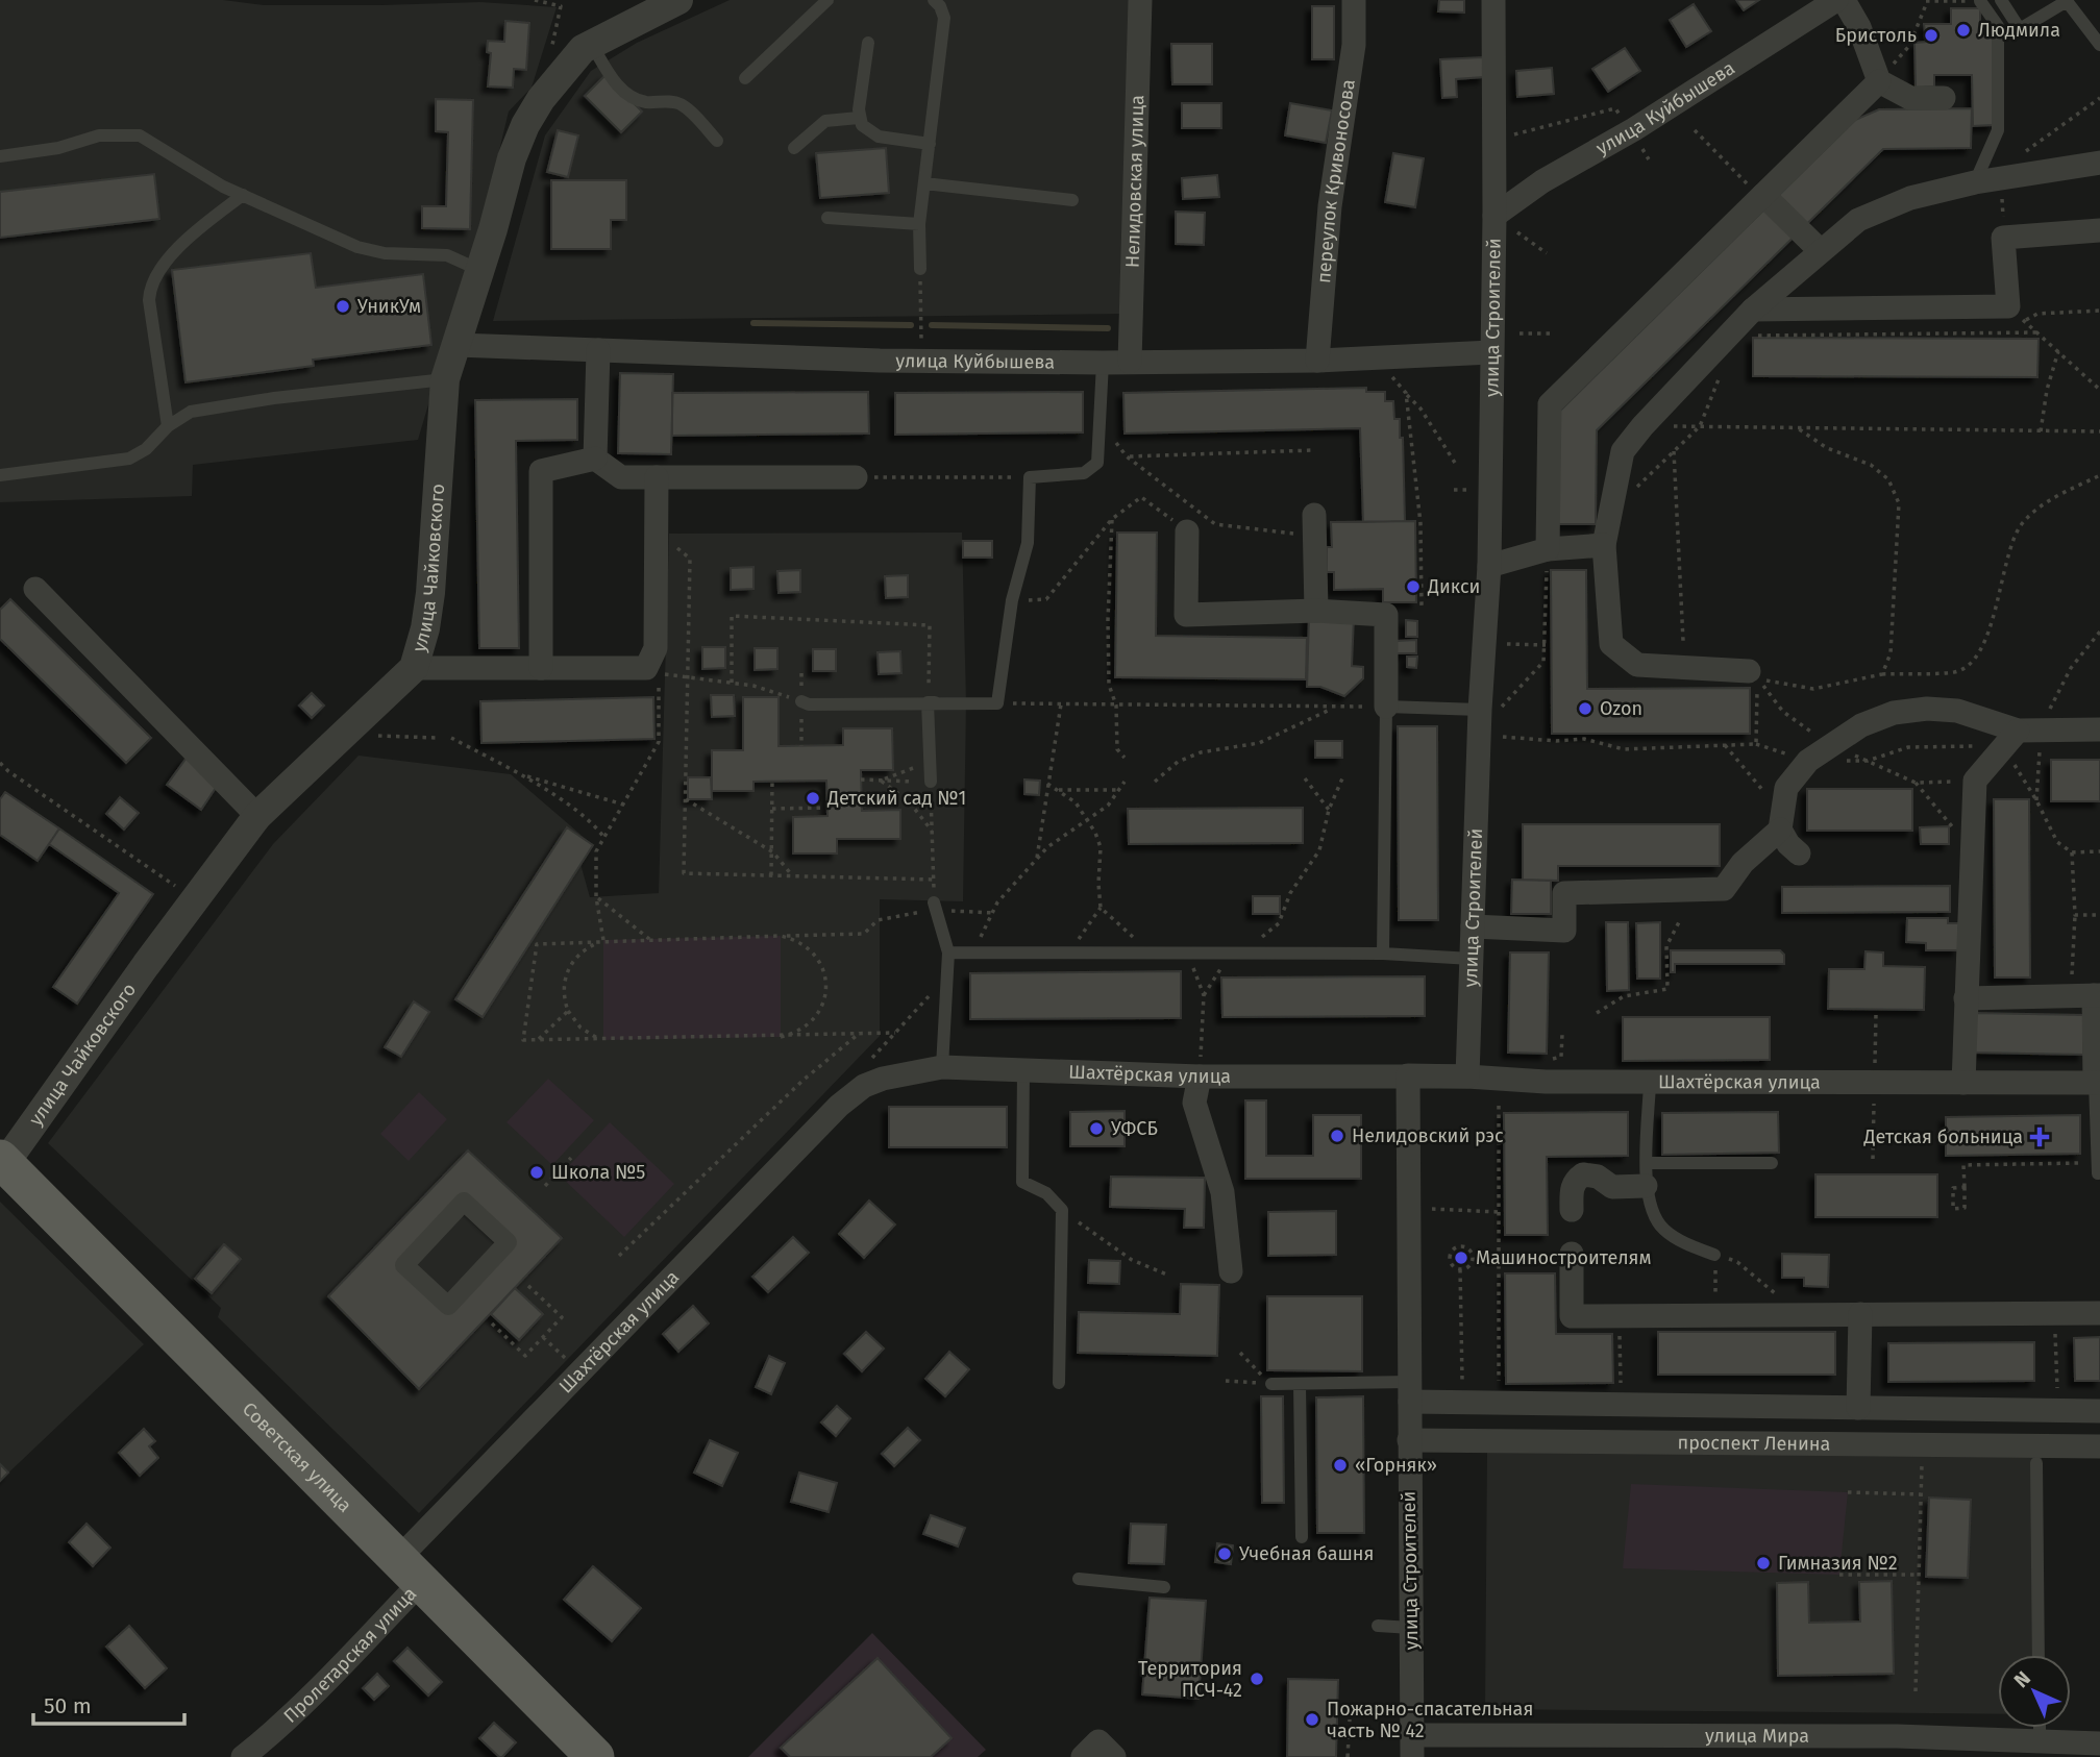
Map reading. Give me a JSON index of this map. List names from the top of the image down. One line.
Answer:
{"streets":{"main road":["Советская улица"],"street":["улица Куйбышева","Нелидовская улица","переулок Кривоносова","улица Строителей","улица Чайковского","Шахтёрская улица","проспект Ленина","Пролетарская улица","улица Мира"]},"crossings":[["улица Куйбышева","Нелидовская улица"],["улица Куйбышева","переулок Кривоносова"],["улица Куйбышева","улица Строителей"],["улица Куйбышева","улица Чайковского"],["улица Строителей","Шахтёрская улица"],["улица Строителей","проспект Ленина"],["улица Строителей","улица Мира"],["улица Чайковского","Советская улица"],["Шахтёрская улица","Советская улица"],["Шахтёрская улица","Пролетарская улица"],["Советская улица","Пролетарская улица"]],"places":{"other":["Людмила","Бристоль","УникУм","Дикси","Ozon","Детский сад №1","УФСБ","Нелидовский рэс","Школа №5","Машиностроителям","«Горняк»","Учебная башня","Гимназия №2","Территория ПСЧ-42","Пожарно-спасательная часть № 42"],"health":["Детская больница"]},"scale_bar":"50 m","north":"top left"}
